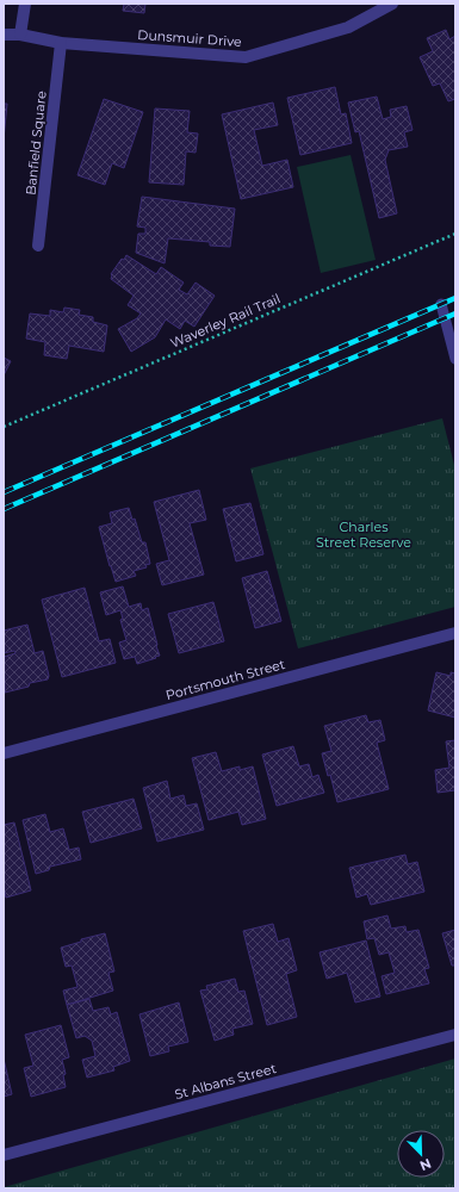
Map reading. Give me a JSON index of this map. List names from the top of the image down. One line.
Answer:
{"streets":{"street":["Dunsmuir Drive","Banfield Square","Portsmouth Street","St Albans Street"],"path":["Waverley Rail Trail"]},"crossings":[["Dunsmuir Drive","Banfield Square"]],"parks":["Charles Street Reserve"],"north":"bottom right"}
